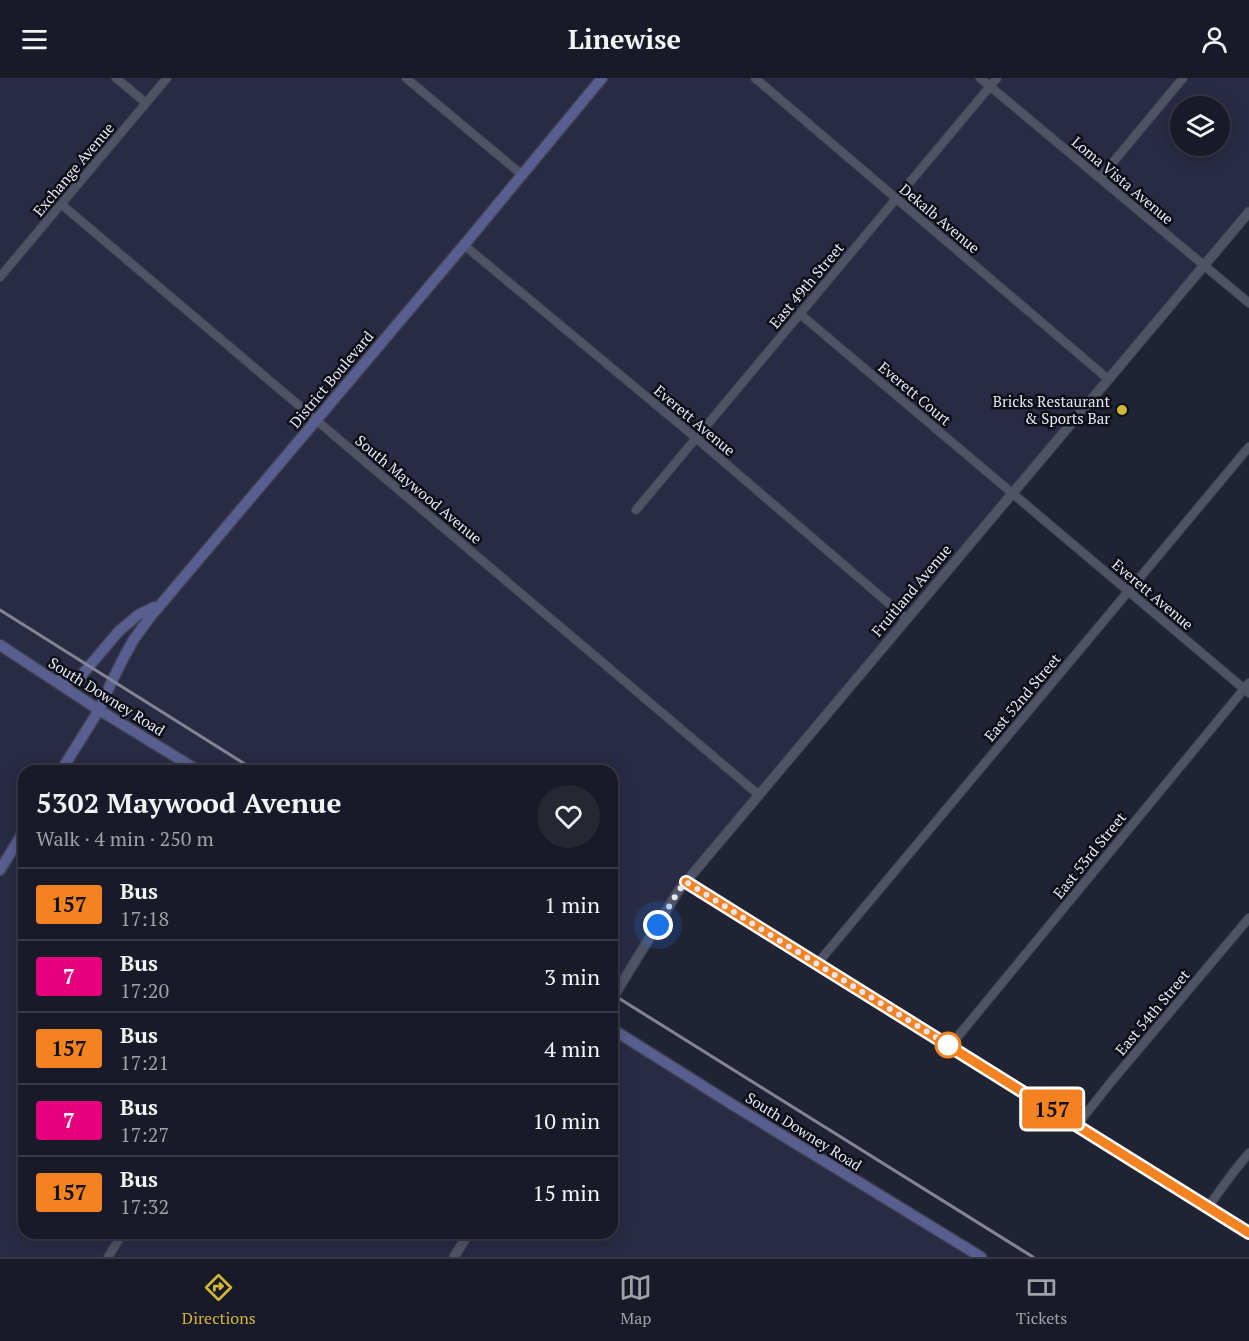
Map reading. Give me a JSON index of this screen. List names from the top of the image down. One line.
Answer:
{"streets":{"main road":["District Boulevard","South Downey Road"],"street":["Exchange Avenue","Loma Vista Avenue","Dekalb Avenue","East 49th Street","Everett Court","Everett Avenue","South Maywood Avenue","Fruitland Avenue","East 52nd Street","East 53rd Street","East 54th Street"]},"crossings":[["Exchange Avenue","South Maywood Avenue"],["Loma Vista Avenue","East 49th Street"],["Loma Vista Avenue","Fruitland Avenue"],["Dekalb Avenue","East 49th Street"],["Dekalb Avenue","Fruitland Avenue"],["East 49th Street","Everett Court"],["East 49th Street","Everett Avenue"],["District Boulevard","Everett Avenue"],["District Boulevard","South Maywood Avenue"],["District Boulevard","South Downey Road"],["Everett Court","Everett Avenue"],["Everett Court","Fruitland Avenue"],["Everett Avenue","Fruitland Avenue"],["Everett Avenue","East 52nd Street"],["Everett Avenue","East 53rd Street"],["South Maywood Avenue","Fruitland Avenue"]],"places":["Bricks Restaurant & Sports Bar"],"lines":["bus line 157"],"page":{"header":"Linewise","on_map":"157","heading":["5302 Maywood Avenue","Walk · 4 min · 250 m"],"list":[{"mark":"157","name":"Bus","note":"17:18","value":"1 min"},{"mark":"7","name":"Bus","note":"17:20","value":"3 min"},{"mark":"157","name":"Bus","note":"17:21","value":"4 min"},{"mark":"7","name":"Bus","note":"17:27","value":"10 min"},{"mark":"157","name":"Bus","note":"17:32","value":"15 min"}],"tabs":["Directions","Map","Tickets"]}}
